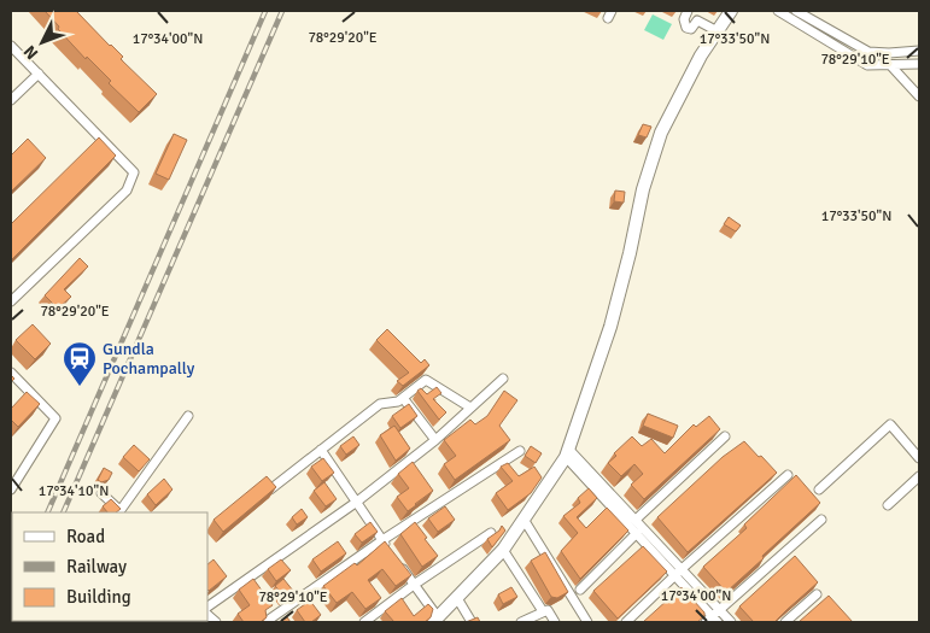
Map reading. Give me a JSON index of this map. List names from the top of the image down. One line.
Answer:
{"places":{"station":["Gundla Pochampally"]},"legend":["Road","Railway","Building"],"north":"bottom left","coordinates":["78°29'20\"E","17°34'00\"N","17°33'50\"N","78°29'10\"E","17°34'10\"N"]}
